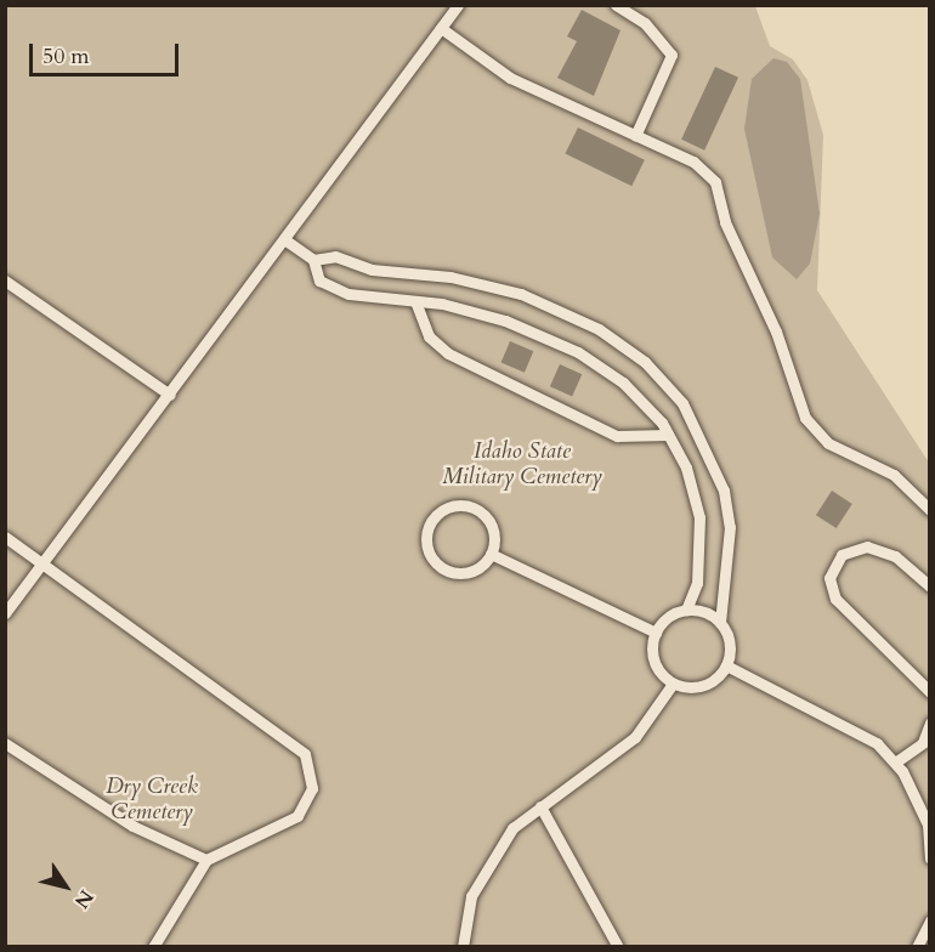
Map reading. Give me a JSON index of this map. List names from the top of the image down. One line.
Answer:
{"parks":["Idaho State Military Cemetery","Dry Creek Cemetery"],"scale_bar":"50 m","north":"bottom right"}
